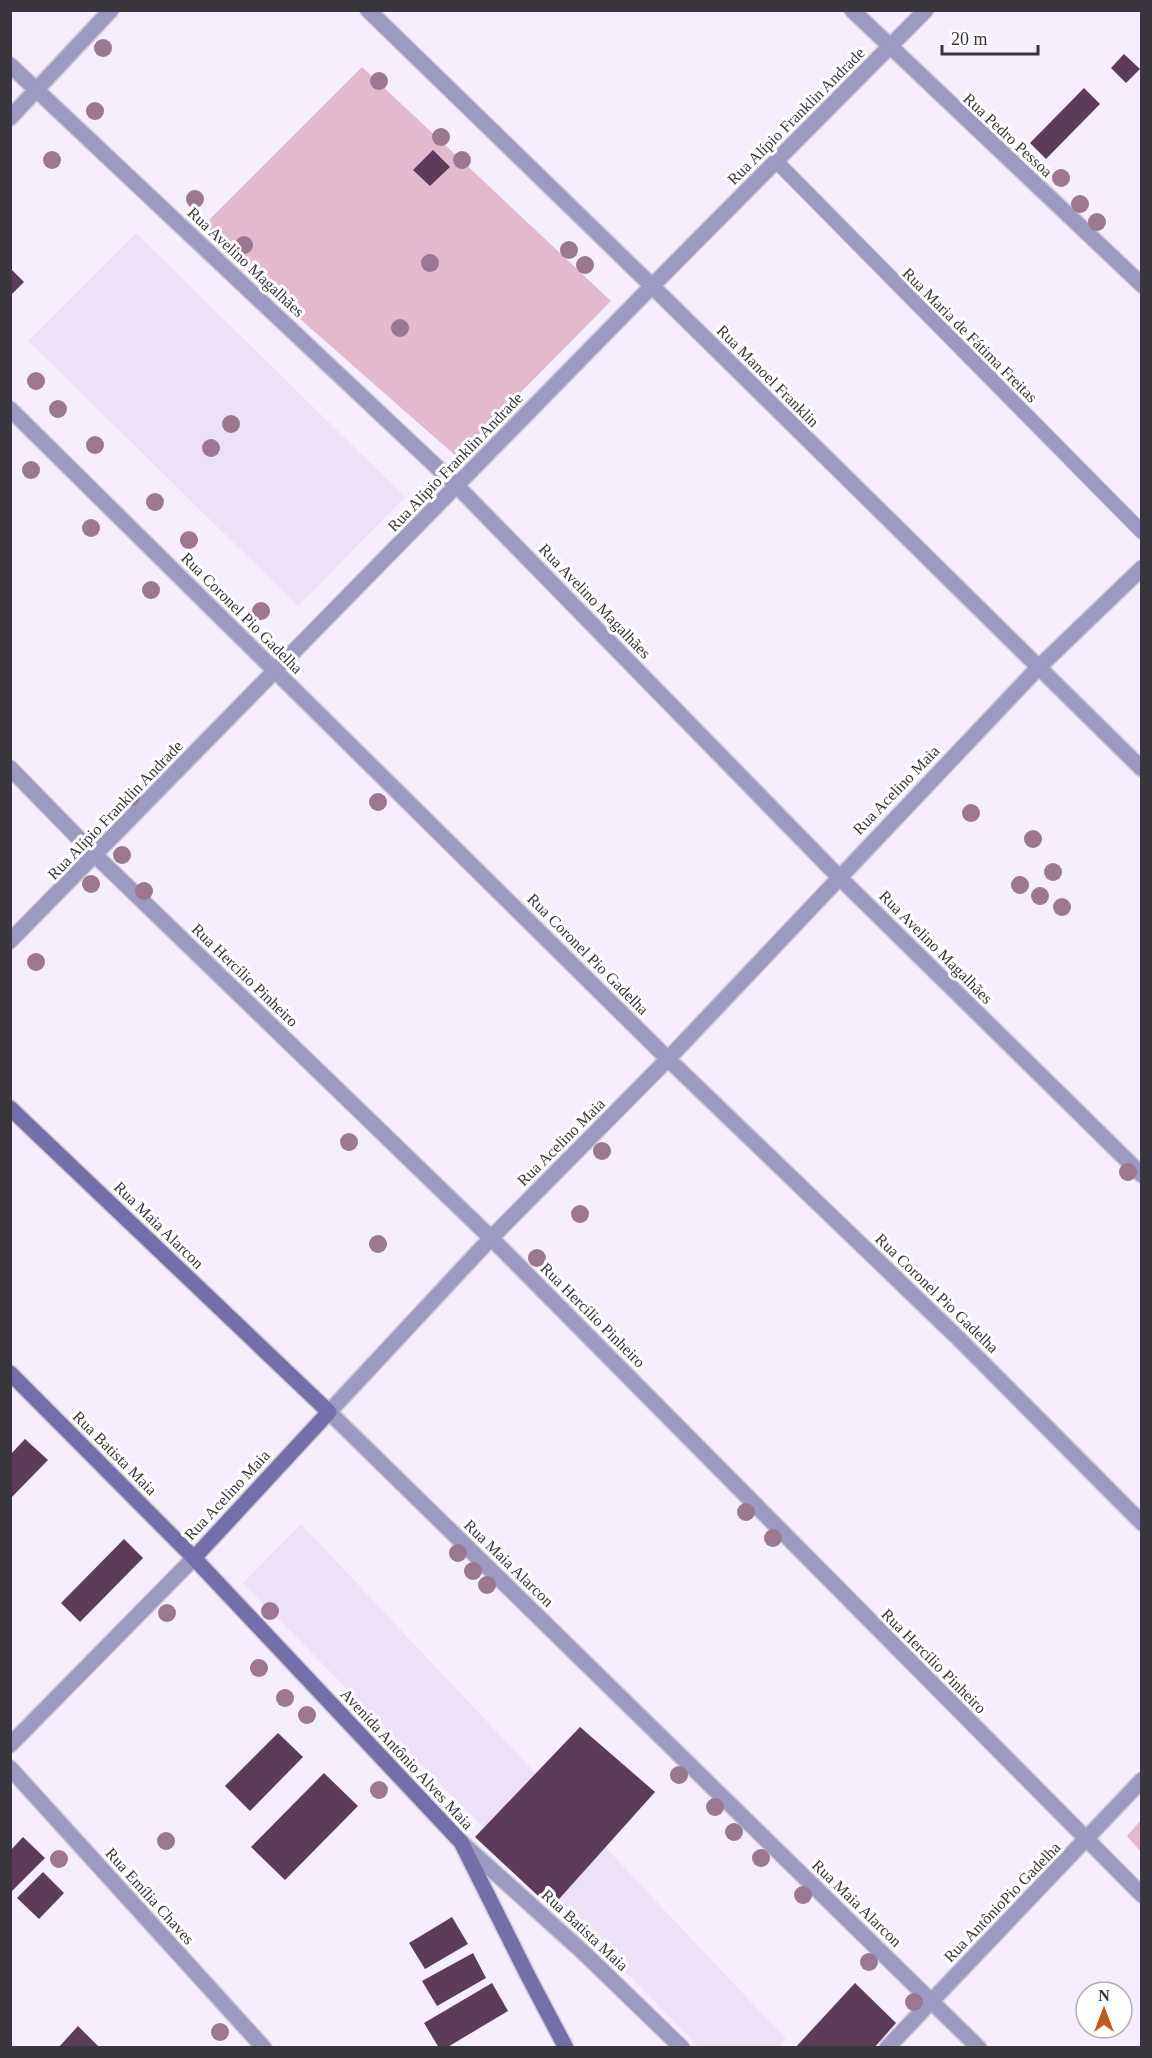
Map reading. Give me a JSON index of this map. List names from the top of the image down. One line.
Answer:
{"streets":{"main road":["Rua Acelino Maia","Rua Maia Alarcon","Rua Batista Maia","Avenida Antônio Alves Maia"],"street":["Rua Alípio Franklin Andrade","Rua Pedro Pessoa","Rua Avelino Magalhães","Rua Manoel Franklin","Rua Coronel Pio Gadelha","Rua Hercílio Pinheiro","Rua Emília Chaves","Rua AntônioPio Gadelha"],"lane":["Rua Maria de Fátima Freitas"]},"crossings":[["Rua Alípio Franklin Andrade","Rua Pedro Pessoa"],["Rua Alípio Franklin Andrade","Rua Avelino Magalhães"],["Rua Alípio Franklin Andrade","Rua Maria de Fátima Freitas"],["Rua Alípio Franklin Andrade","Rua Manoel Franklin"],["Rua Alípio Franklin Andrade","Rua Coronel Pio Gadelha"],["Rua Alípio Franklin Andrade","Rua Hercílio Pinheiro"],["Rua Avelino Magalhães","Rua Acelino Maia"],["Rua Manoel Franklin","Rua Acelino Maia"],["Rua Coronel Pio Gadelha","Rua Acelino Maia"],["Rua Acelino Maia","Rua Hercílio Pinheiro"],["Rua Acelino Maia","Rua Maia Alarcon"],["Rua Acelino Maia","Rua Batista Maia"],["Rua Acelino Maia","Avenida Antônio Alves Maia"],["Rua Hercílio Pinheiro","Rua AntônioPio Gadelha"],["Rua Maia Alarcon","Rua AntônioPio Gadelha"],["Rua Batista Maia","Avenida Antônio Alves Maia"]],"scale_bar":"20 m","north":"top"}
